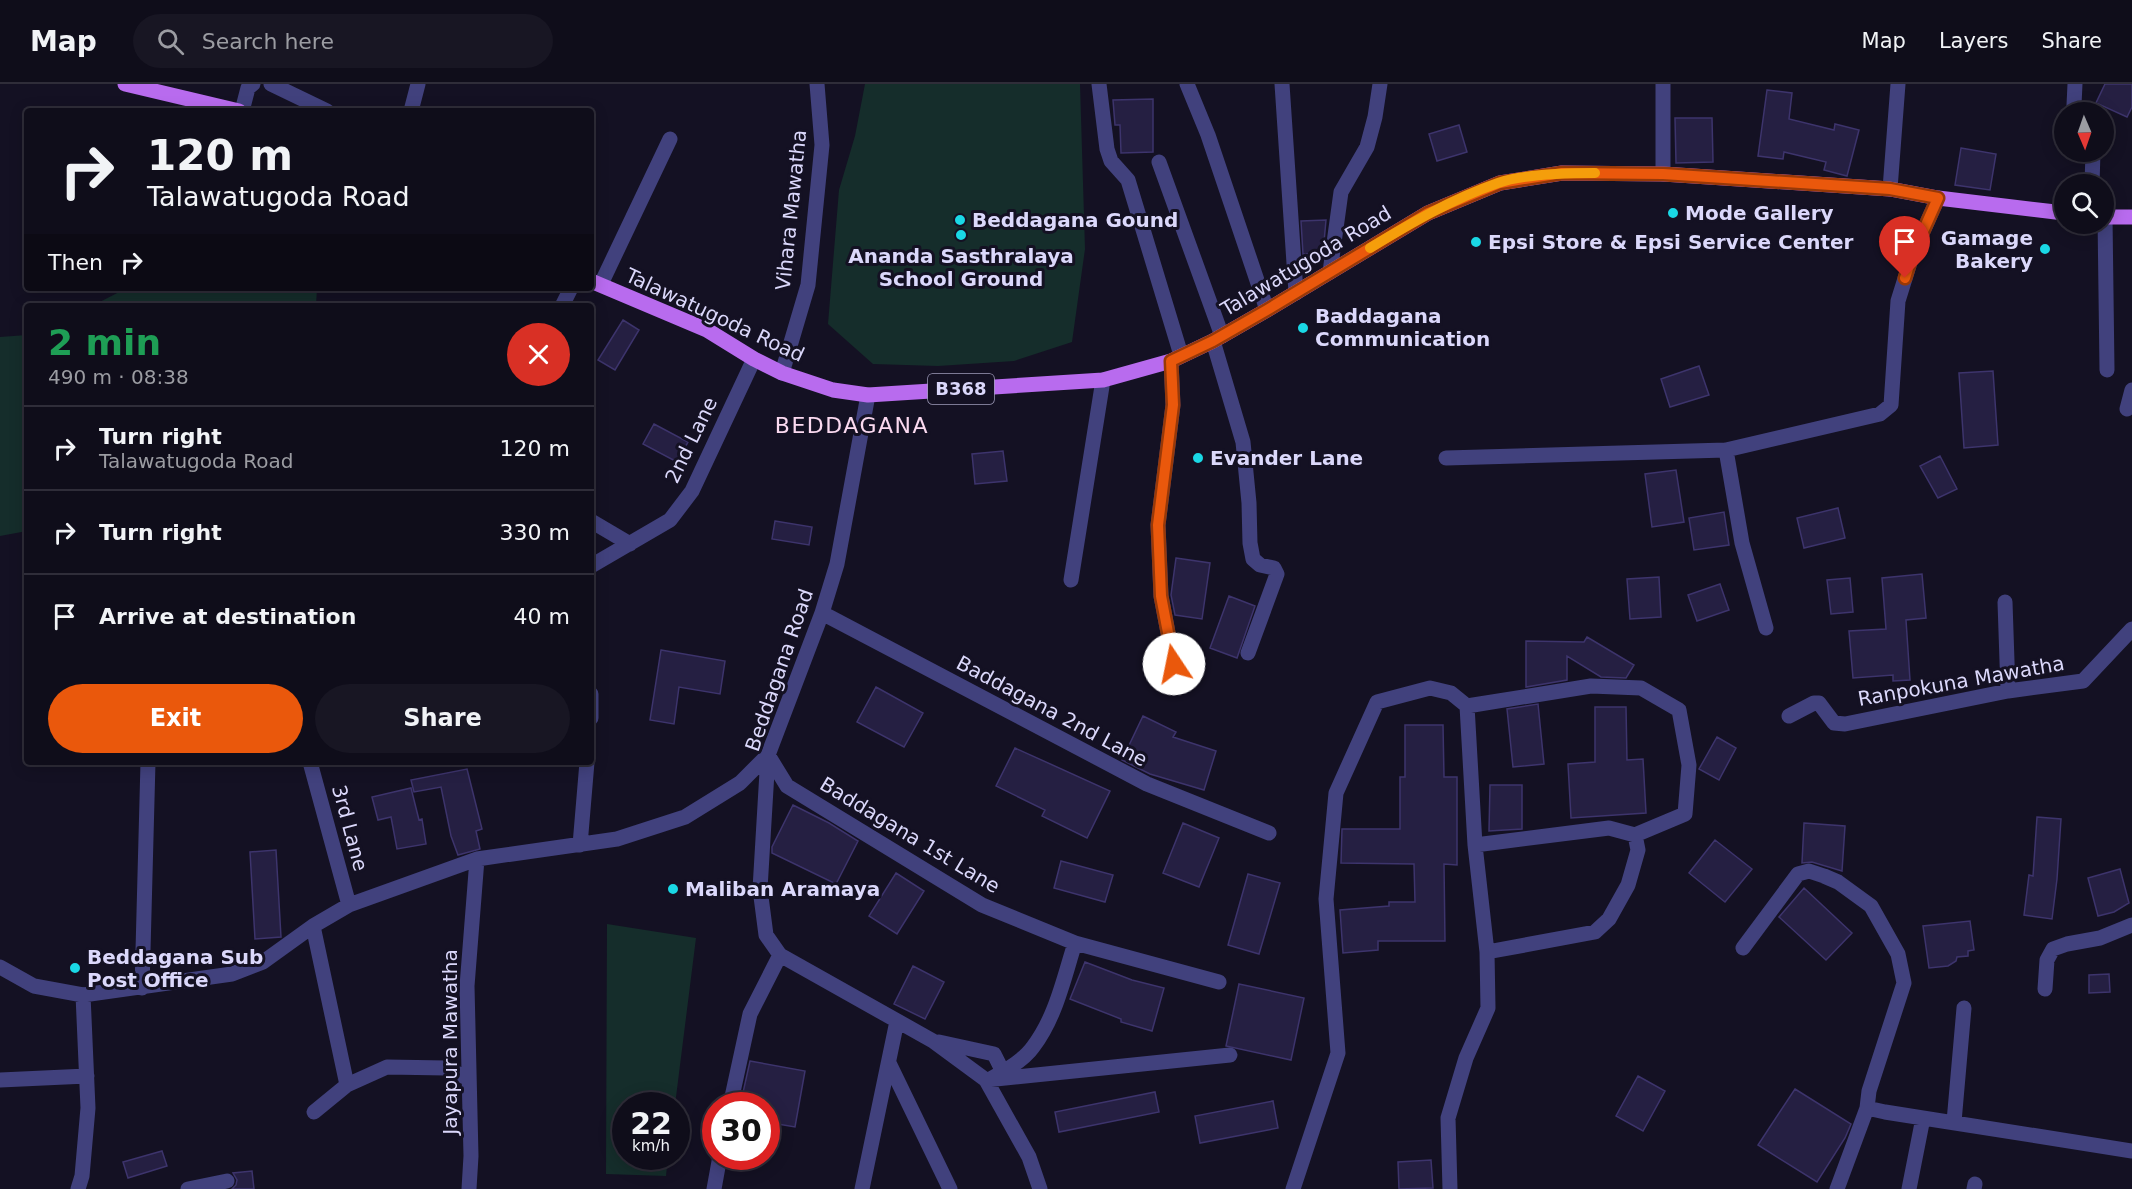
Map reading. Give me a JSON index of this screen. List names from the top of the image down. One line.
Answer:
{"streets":{"main road":["Talawatugoda Road","B368"],"street":["Vihara Mawatha","2nd Lane","Beddagana Road","Ranpokuna Mawatha","Baddagana 2nd Lane","3rd Lane","Baddagana 1st Lane","Jayapura Mawatha"]},"crossings":[["Vihara Mawatha","Talawatugoda Road"],["Talawatugoda Road","2nd Lane"],["Talawatugoda Road","Beddagana Road"],["Beddagana Road","Baddagana 2nd Lane"],["Beddagana Road","Baddagana 1st Lane"]],"districts":["BEDDAGANA"],"places":["Mode Gallery","Beddagana Gound","Ananda Sasthralaya School Ground","Epsi Store & Epsi Service Center","Gamage Bakery","Baddagana Communication","Evander Lane","Maliban Aramaya","Beddagana Sub Post Office"],"north":"bottom","page":{"header":"Map","search":"Search here","nav":["Map","Layers","Share"],"turn":["120 m","Talawatugoda Road"],"then":"Then","heading":["2 min","490 m · 08:38"],"list":[{"name":"Turn right","note":"Talawatugoda Road","value":"120 m"},{"name":"Turn right","value":"330 m"},{"name":"Arrive at destination","value":"40 m"}],"buttons":["Exit","Share"],"speed":"22 km/h","limit":"30"}}
